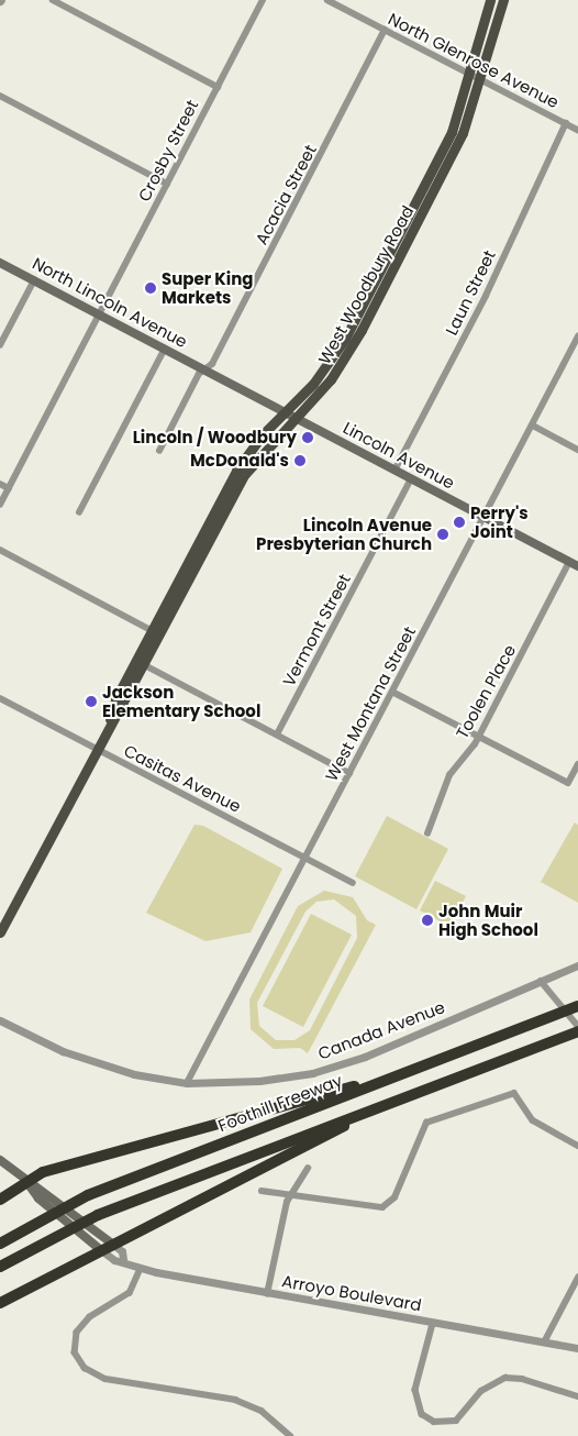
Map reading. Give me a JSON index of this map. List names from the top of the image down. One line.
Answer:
{"streets":{"highway":["Foothill Freeway"],"main road":["West Woodbury Road","North Lincoln Avenue","Lincoln Avenue","Arroyo Boulevard"],"street":["North Glenrose Avenue","Crosby Street","Acacia Street","Laun Street","Vermont Street","Toolen Place","West Montana Street","Casitas Avenue","Canada Avenue"]},"crossings":[["North Glenrose Avenue","Acacia Street"],["North Glenrose Avenue","West Woodbury Road"],["North Glenrose Avenue","Laun Street"],["Crosby Street","North Lincoln Avenue"],["Acacia Street","North Lincoln Avenue"],["Acacia Street","Lincoln Avenue"],["West Woodbury Road","Lincoln Avenue"],["West Woodbury Road","Casitas Avenue"],["Laun Street","Lincoln Avenue"],["North Lincoln Avenue","Lincoln Avenue"],["Lincoln Avenue","Vermont Street"],["Lincoln Avenue","Toolen Place"],["Lincoln Avenue","West Montana Street"],["West Montana Street","Casitas Avenue"],["West Montana Street","Canada Avenue"]],"places":["Super King Markets","Lincoln / Woodbury","McDonald's","Perry's Joint","Lincoln Avenue Presbyterian Church","Jackson Elementary School","John Muir High School"]}
